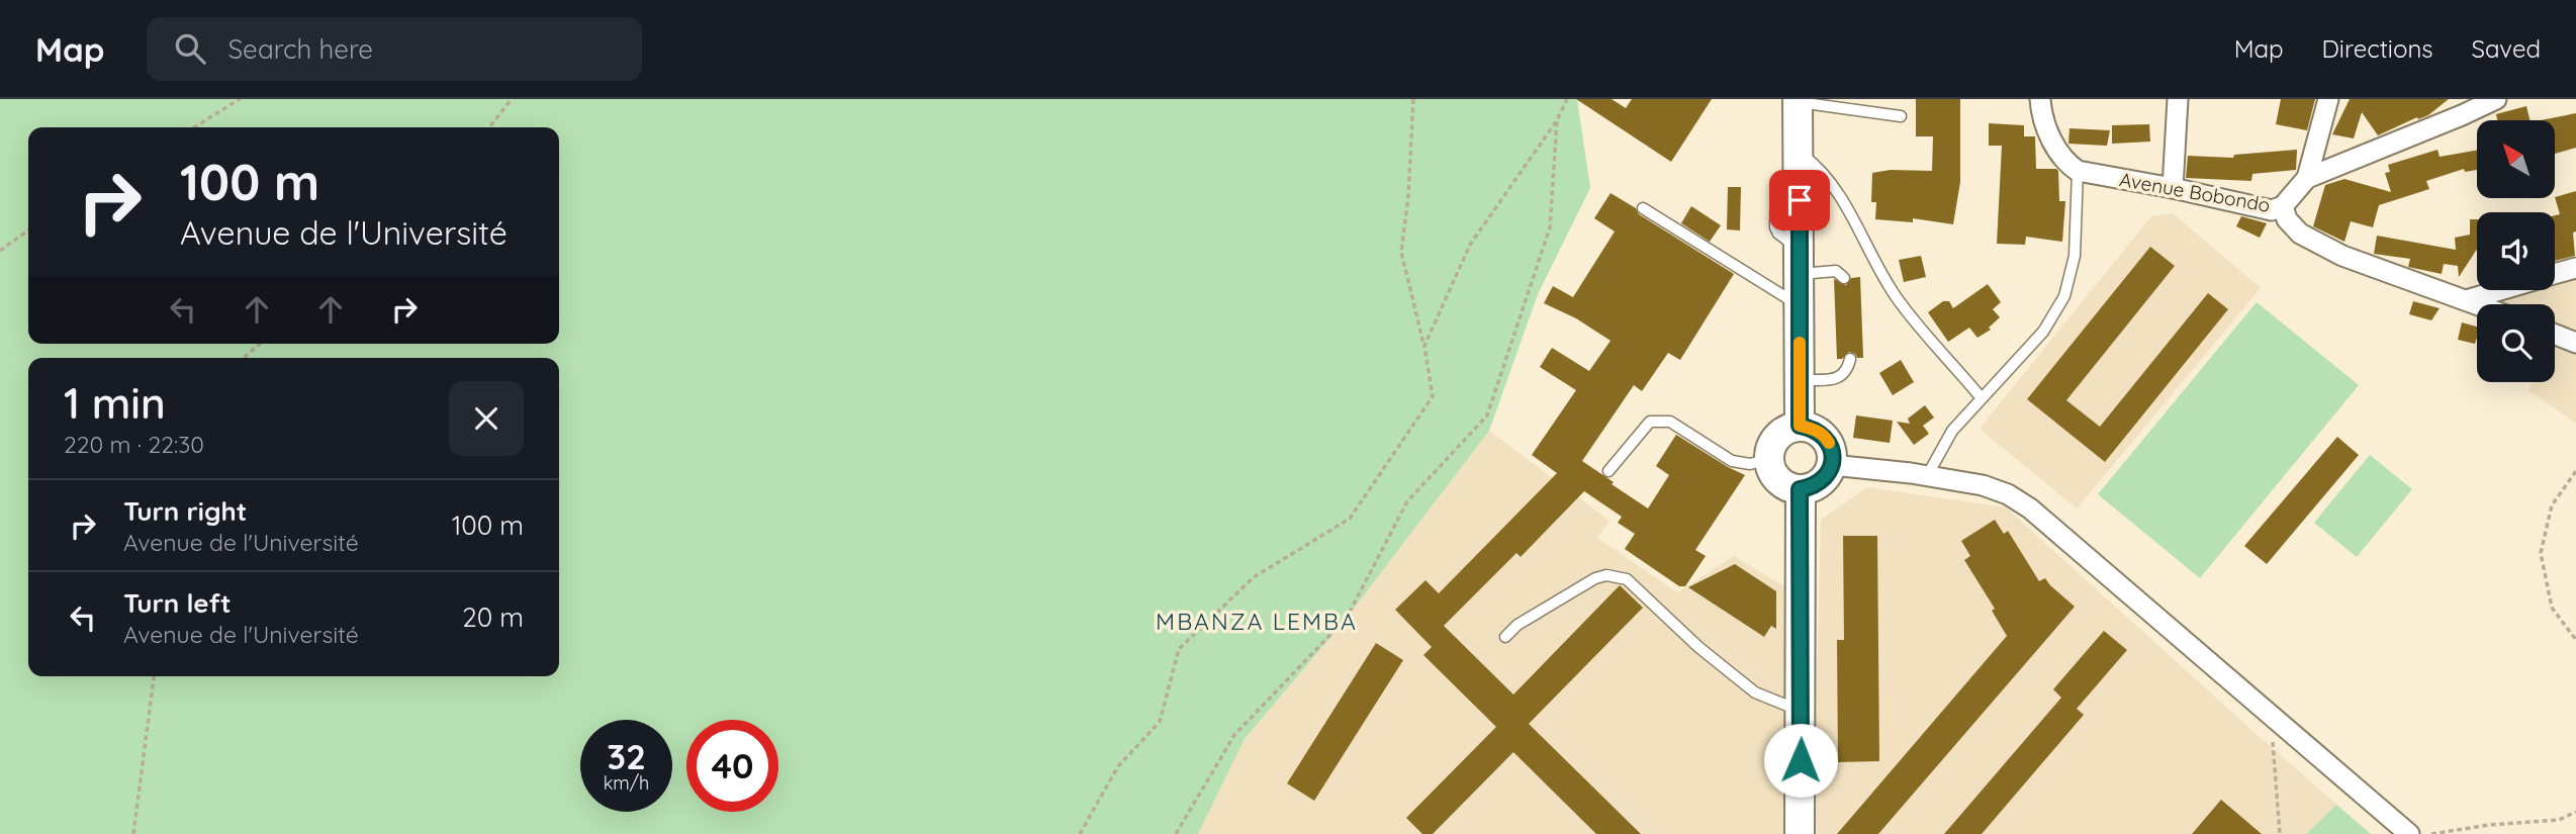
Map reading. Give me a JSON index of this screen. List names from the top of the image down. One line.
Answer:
{"streets":{"street":["Avenue Bobondo"]},"districts":["MBANZA LEMBA"],"north":"top left","page":{"header":"Map","search":"Search here","nav":["Map","Directions","Saved"],"turn":["100 m","Avenue de l'Université"],"heading":["1 min","220 m · 22:30"],"list":[{"name":"Turn right","note":"Avenue de l'Université","value":"100 m"},{"name":"Turn left","note":"Avenue de l'Université","value":"20 m"}],"speed":"32 km/h","limit":"40"}}
